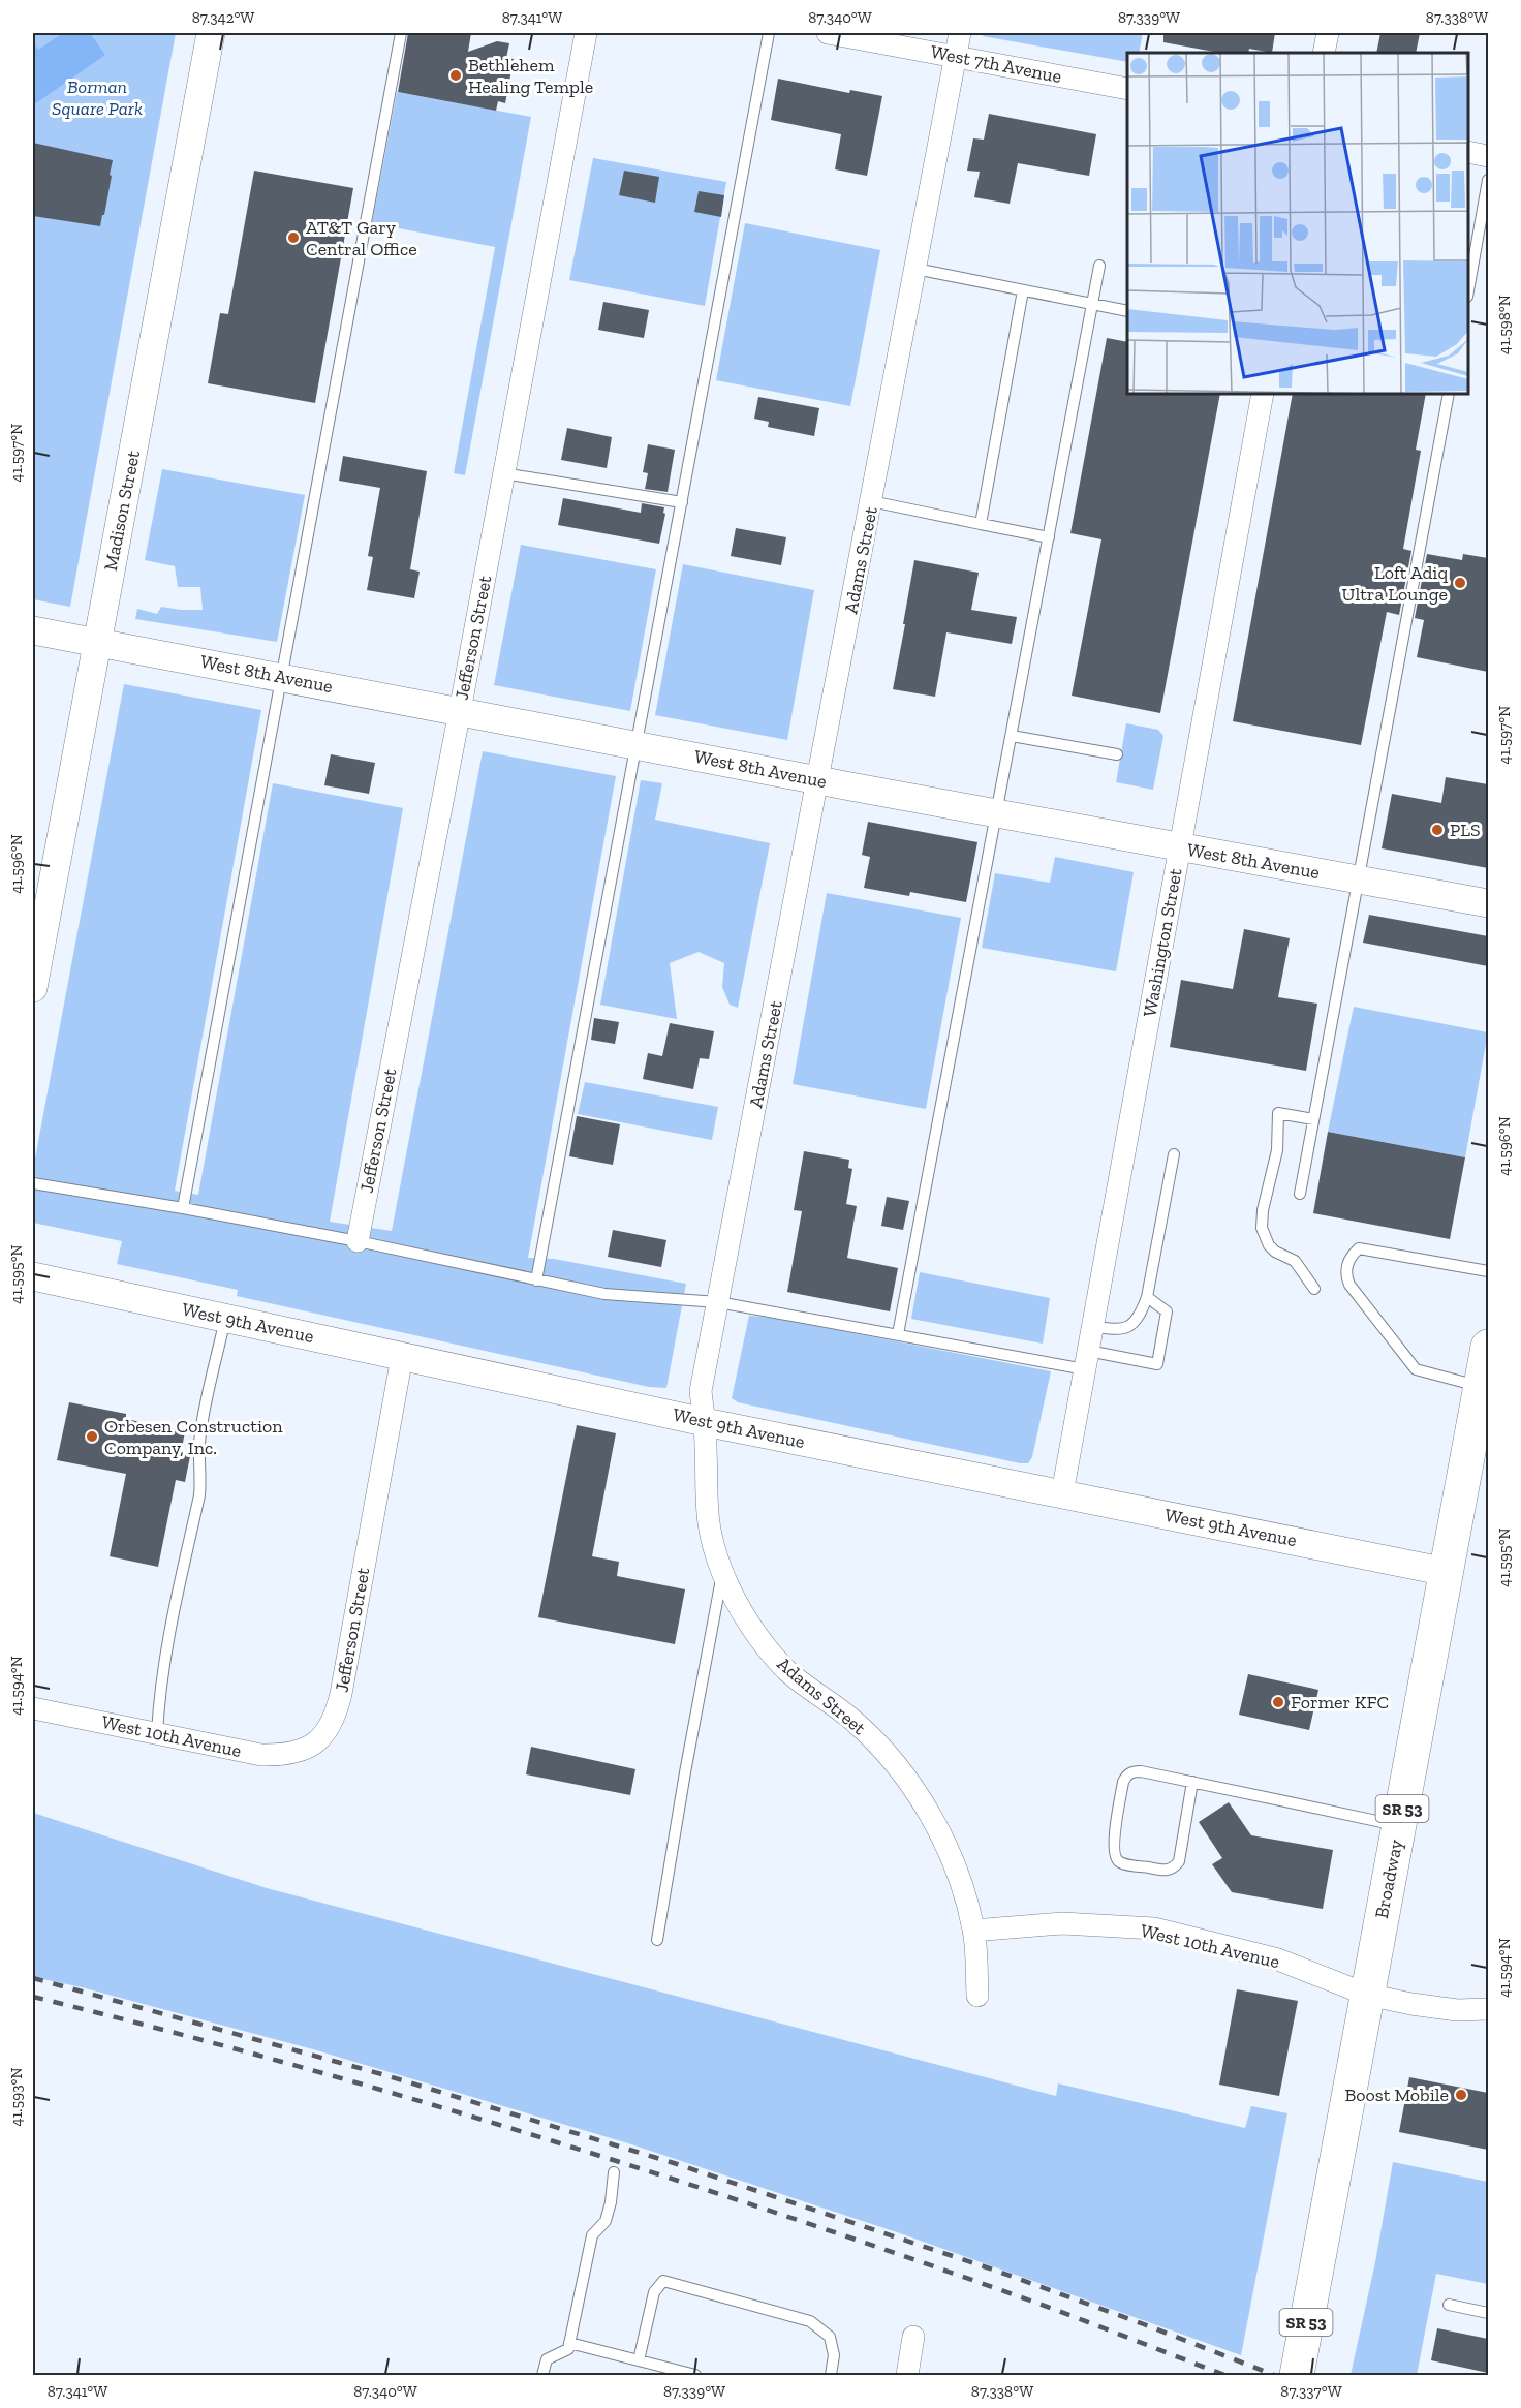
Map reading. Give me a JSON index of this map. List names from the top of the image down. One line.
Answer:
{"streets":{"main road":["SR 53","Broadway"],"street":["West 7th Avenue","Madison Street","Adams Street","Jefferson Street","West 8th Avenue","Washington Street","West 9th Avenue","West 10th Avenue"]},"crossings":[["West 7th Avenue","Adams Street"],["Madison Street","West 8th Avenue"],["Adams Street","West 8th Avenue"],["Adams Street","West 9th Avenue"],["Adams Street","West 10th Avenue"],["Jefferson Street","West 8th Avenue"],["Jefferson Street","West 9th Avenue"],["Jefferson Street","West 10th Avenue"],["West 8th Avenue","Washington Street"],["Washington Street","West 9th Avenue"],["West 9th Avenue","Broadway"],["West 10th Avenue","Broadway"]],"parks":["Borman Square Park"],"places":["Bethlehem Healing Temple","AT&T Gary Central Office","Loft Adiq Ultra Lounge","PLS","Orbesen Construction Company, Inc.","Former KFC","Boost Mobile"],"coordinates":["87.342°W","87.341°W","87.340°W","87.339°W","87.338°W","41.598°N","41.597°N","41.596°N","41.595°N","41.594°N","41.593°N","87.337°W"]}
